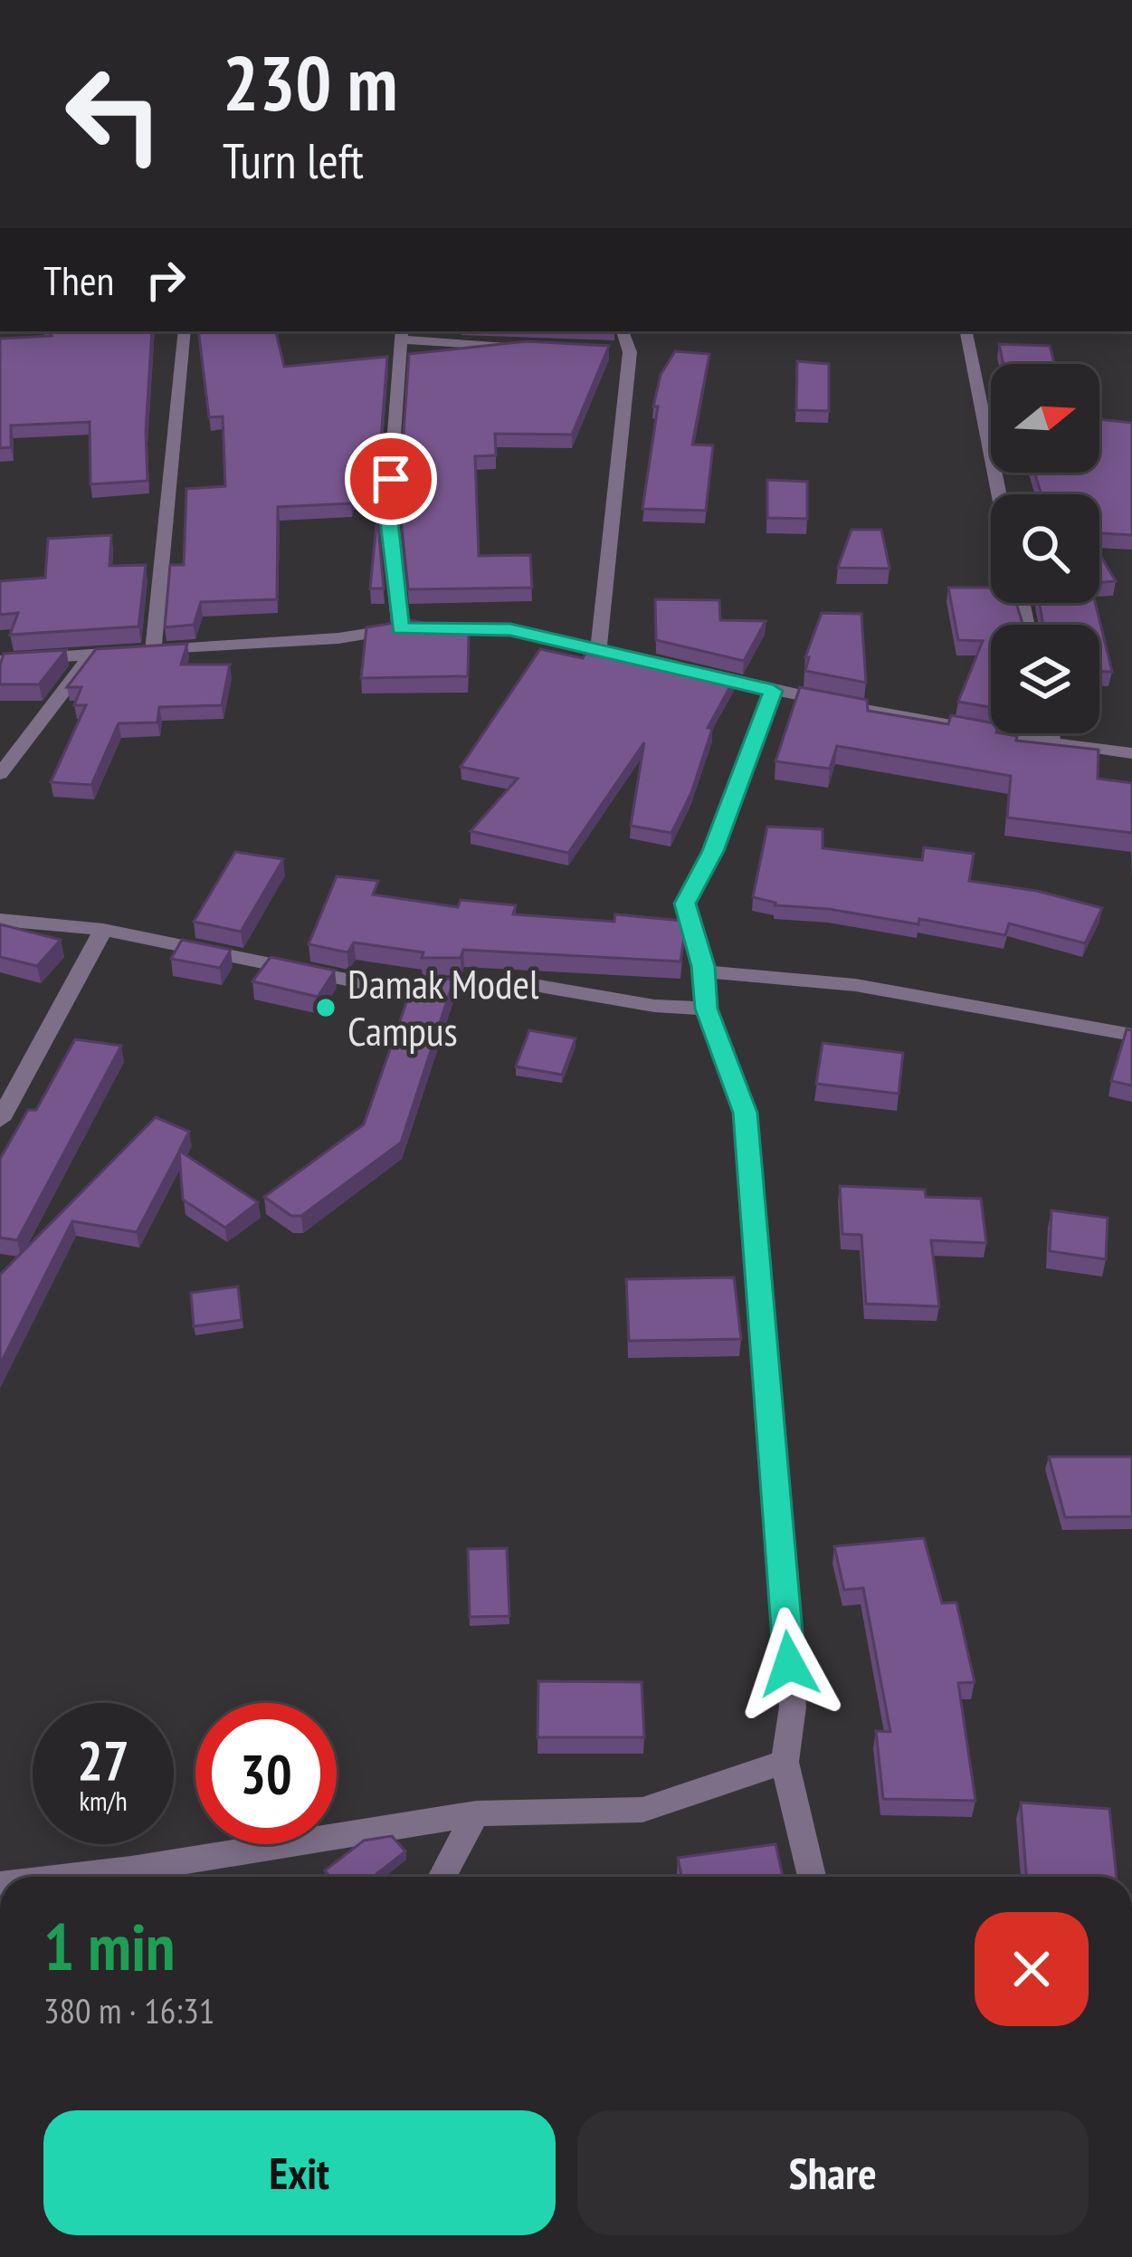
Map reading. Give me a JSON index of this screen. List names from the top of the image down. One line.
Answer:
{"places":["Damak Model Campus"],"north":"right","page":{"turn":["230 m","Turn left"],"then":"Then","speed":"27 km/h","limit":"30","heading":["1 min","380 m · 16:31"],"buttons":["Exit","Share"]}}
